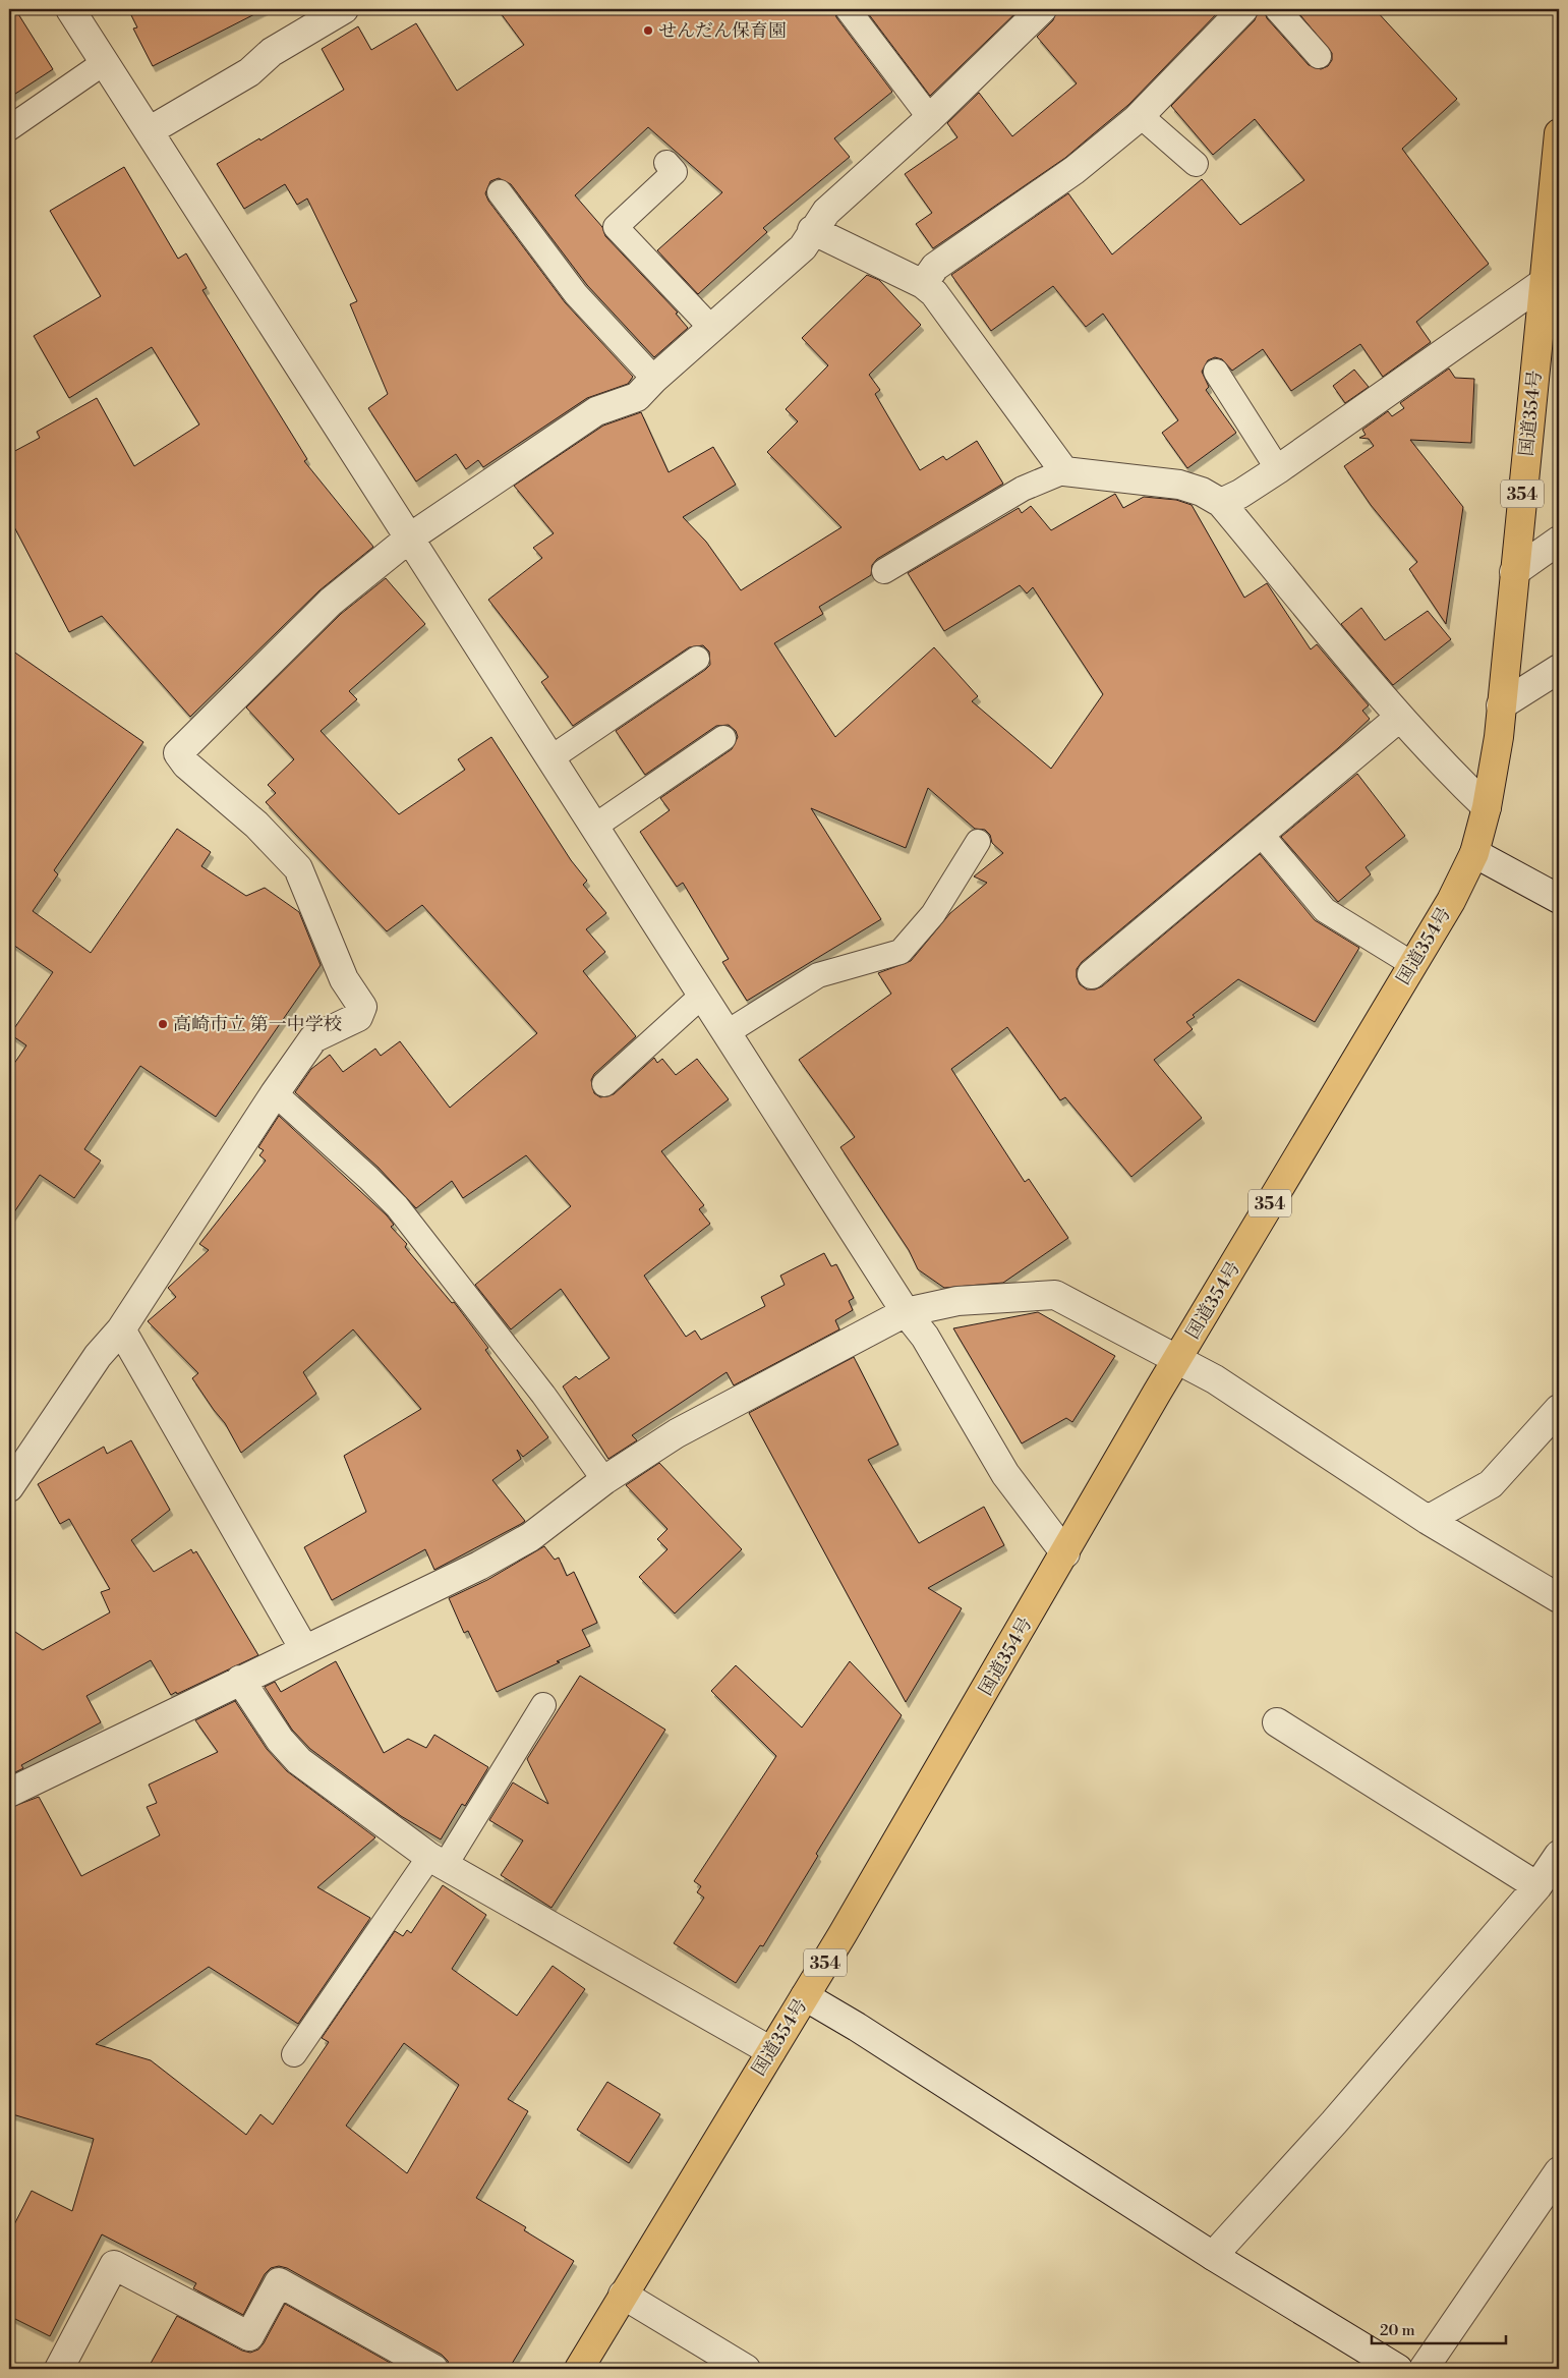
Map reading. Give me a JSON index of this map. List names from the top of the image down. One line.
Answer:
{"streets":{"highway":["国道354号","354"]},"places":["せんだん保育園","高崎市立 第一中学校"],"scale_bar":"20 m"}
